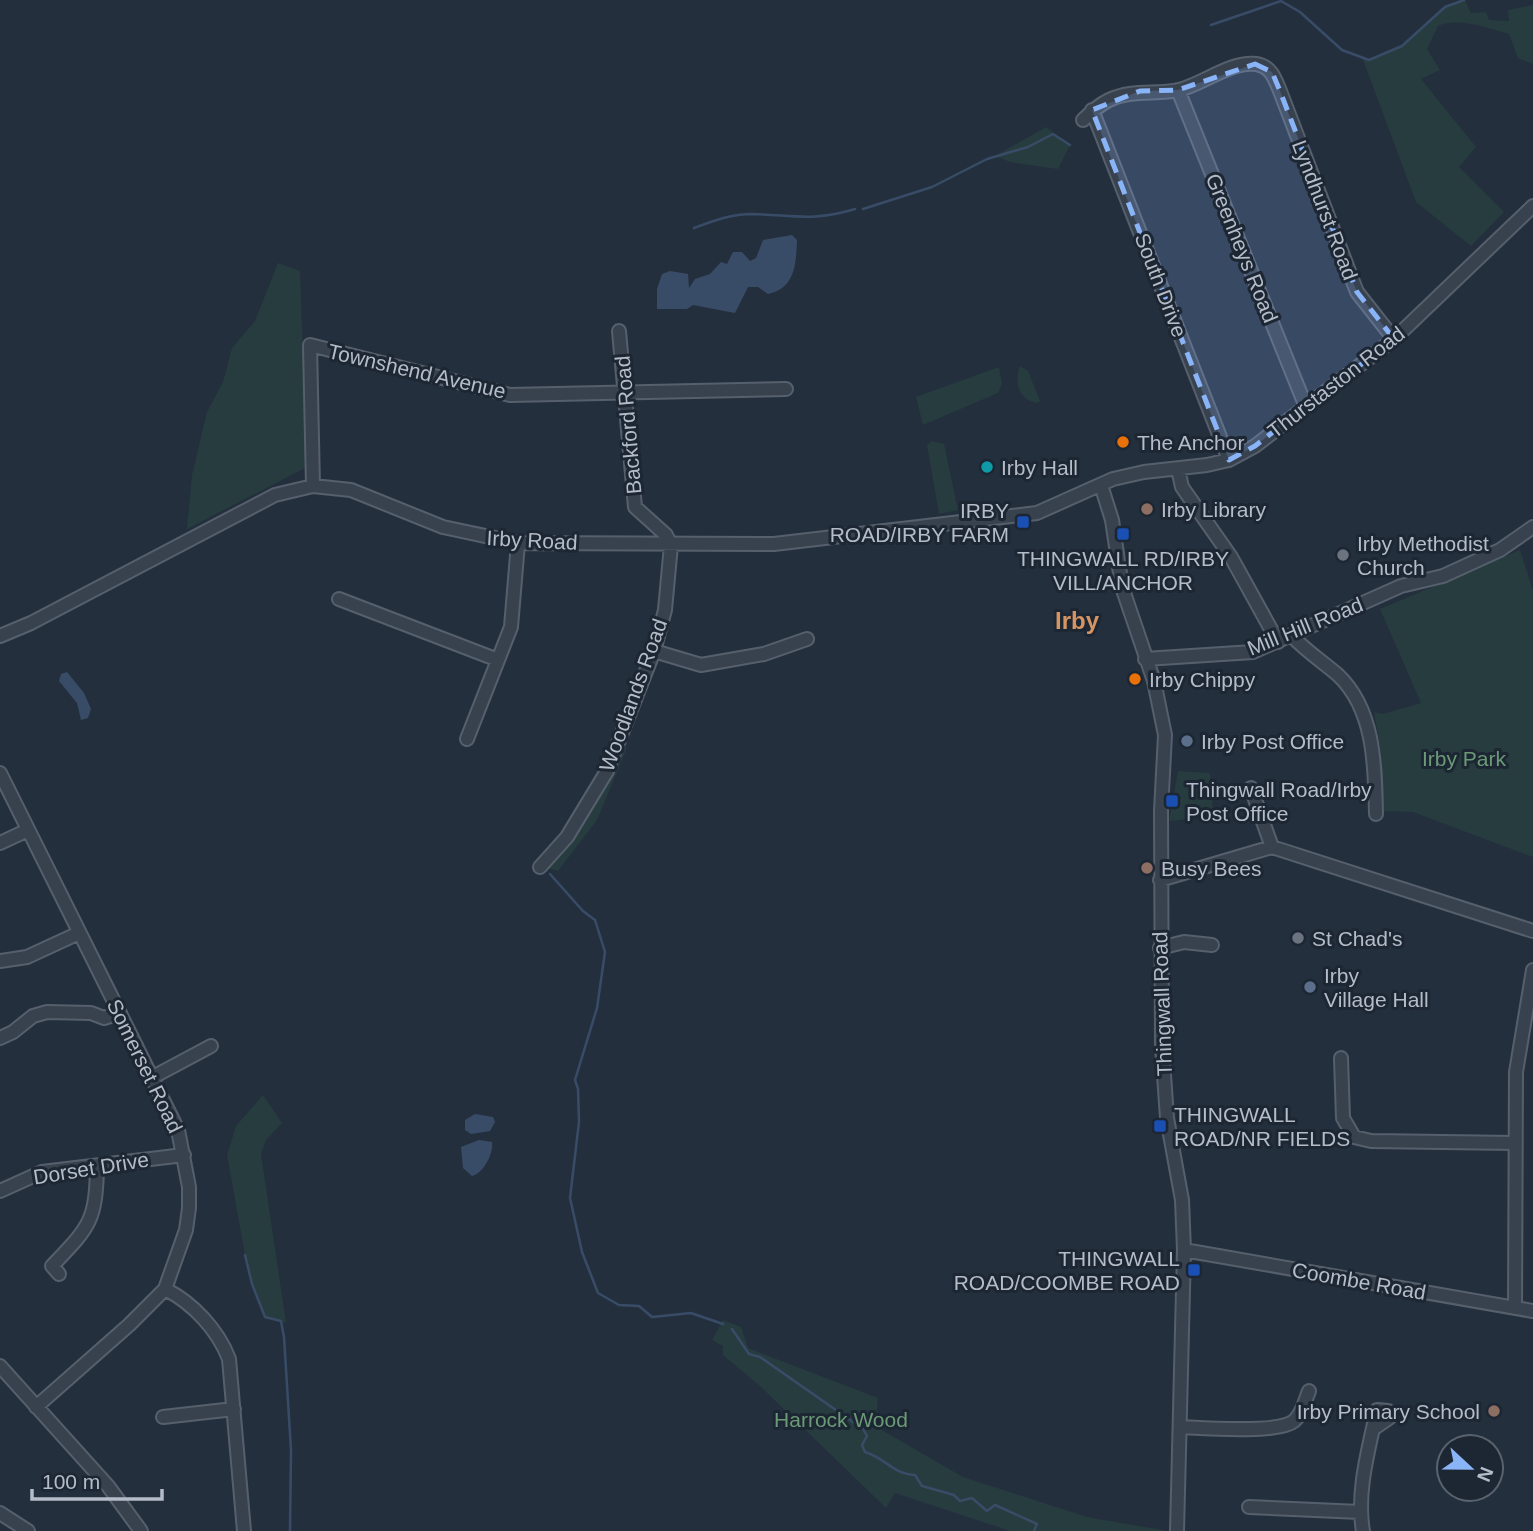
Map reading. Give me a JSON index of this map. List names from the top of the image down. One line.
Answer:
{"streets":{"street":["Lyndhurst Road","Greenheys Road","South Drive","Townshend Avenue","Thurstaston Road","Backford Road","Irby Road","Mill Hill Road","Woodlands Road","Thingwall Road","Somerset Road","Dorset Drive","Coombe Road"]},"crossings":[["Lyndhurst Road","Greenheys Road"],["Lyndhurst Road","Thurstaston Road"],["Greenheys Road","Thurstaston Road"],["South Drive","Thurstaston Road"],["Townshend Avenue","Backford Road"],["Townshend Avenue","Irby Road"],["Thurstaston Road","Irby Road"],["Thurstaston Road","Thingwall Road"],["Backford Road","Irby Road"],["Backford Road","Woodlands Road"],["Irby Road","Woodlands Road"],["Irby Road","Thingwall Road"],["Mill Hill Road","Thingwall Road"],["Thingwall Road","Coombe Road"],["Somerset Road","Dorset Drive"]],"districts":["Irby"],"parks":["Irby Park","Harrock Wood"],"places":{"other":["The Anchor","Irby Hall","Irby Library","Irby Methodist Church","Irby Chippy","Irby Post Office","Busy Bees","St Chad's","Irby Village Hall","Irby Primary School"],"transit":["IRBY ROAD/IRBY FARM","THINGWALL RD/IRBY VILL/ANCHOR","Thingwall Road/Irby Post Office","THINGWALL ROAD/NR FIELDS","THINGWALL ROAD/COOMBE ROAD"]},"scale_bar":"100 m","north":"right"}
